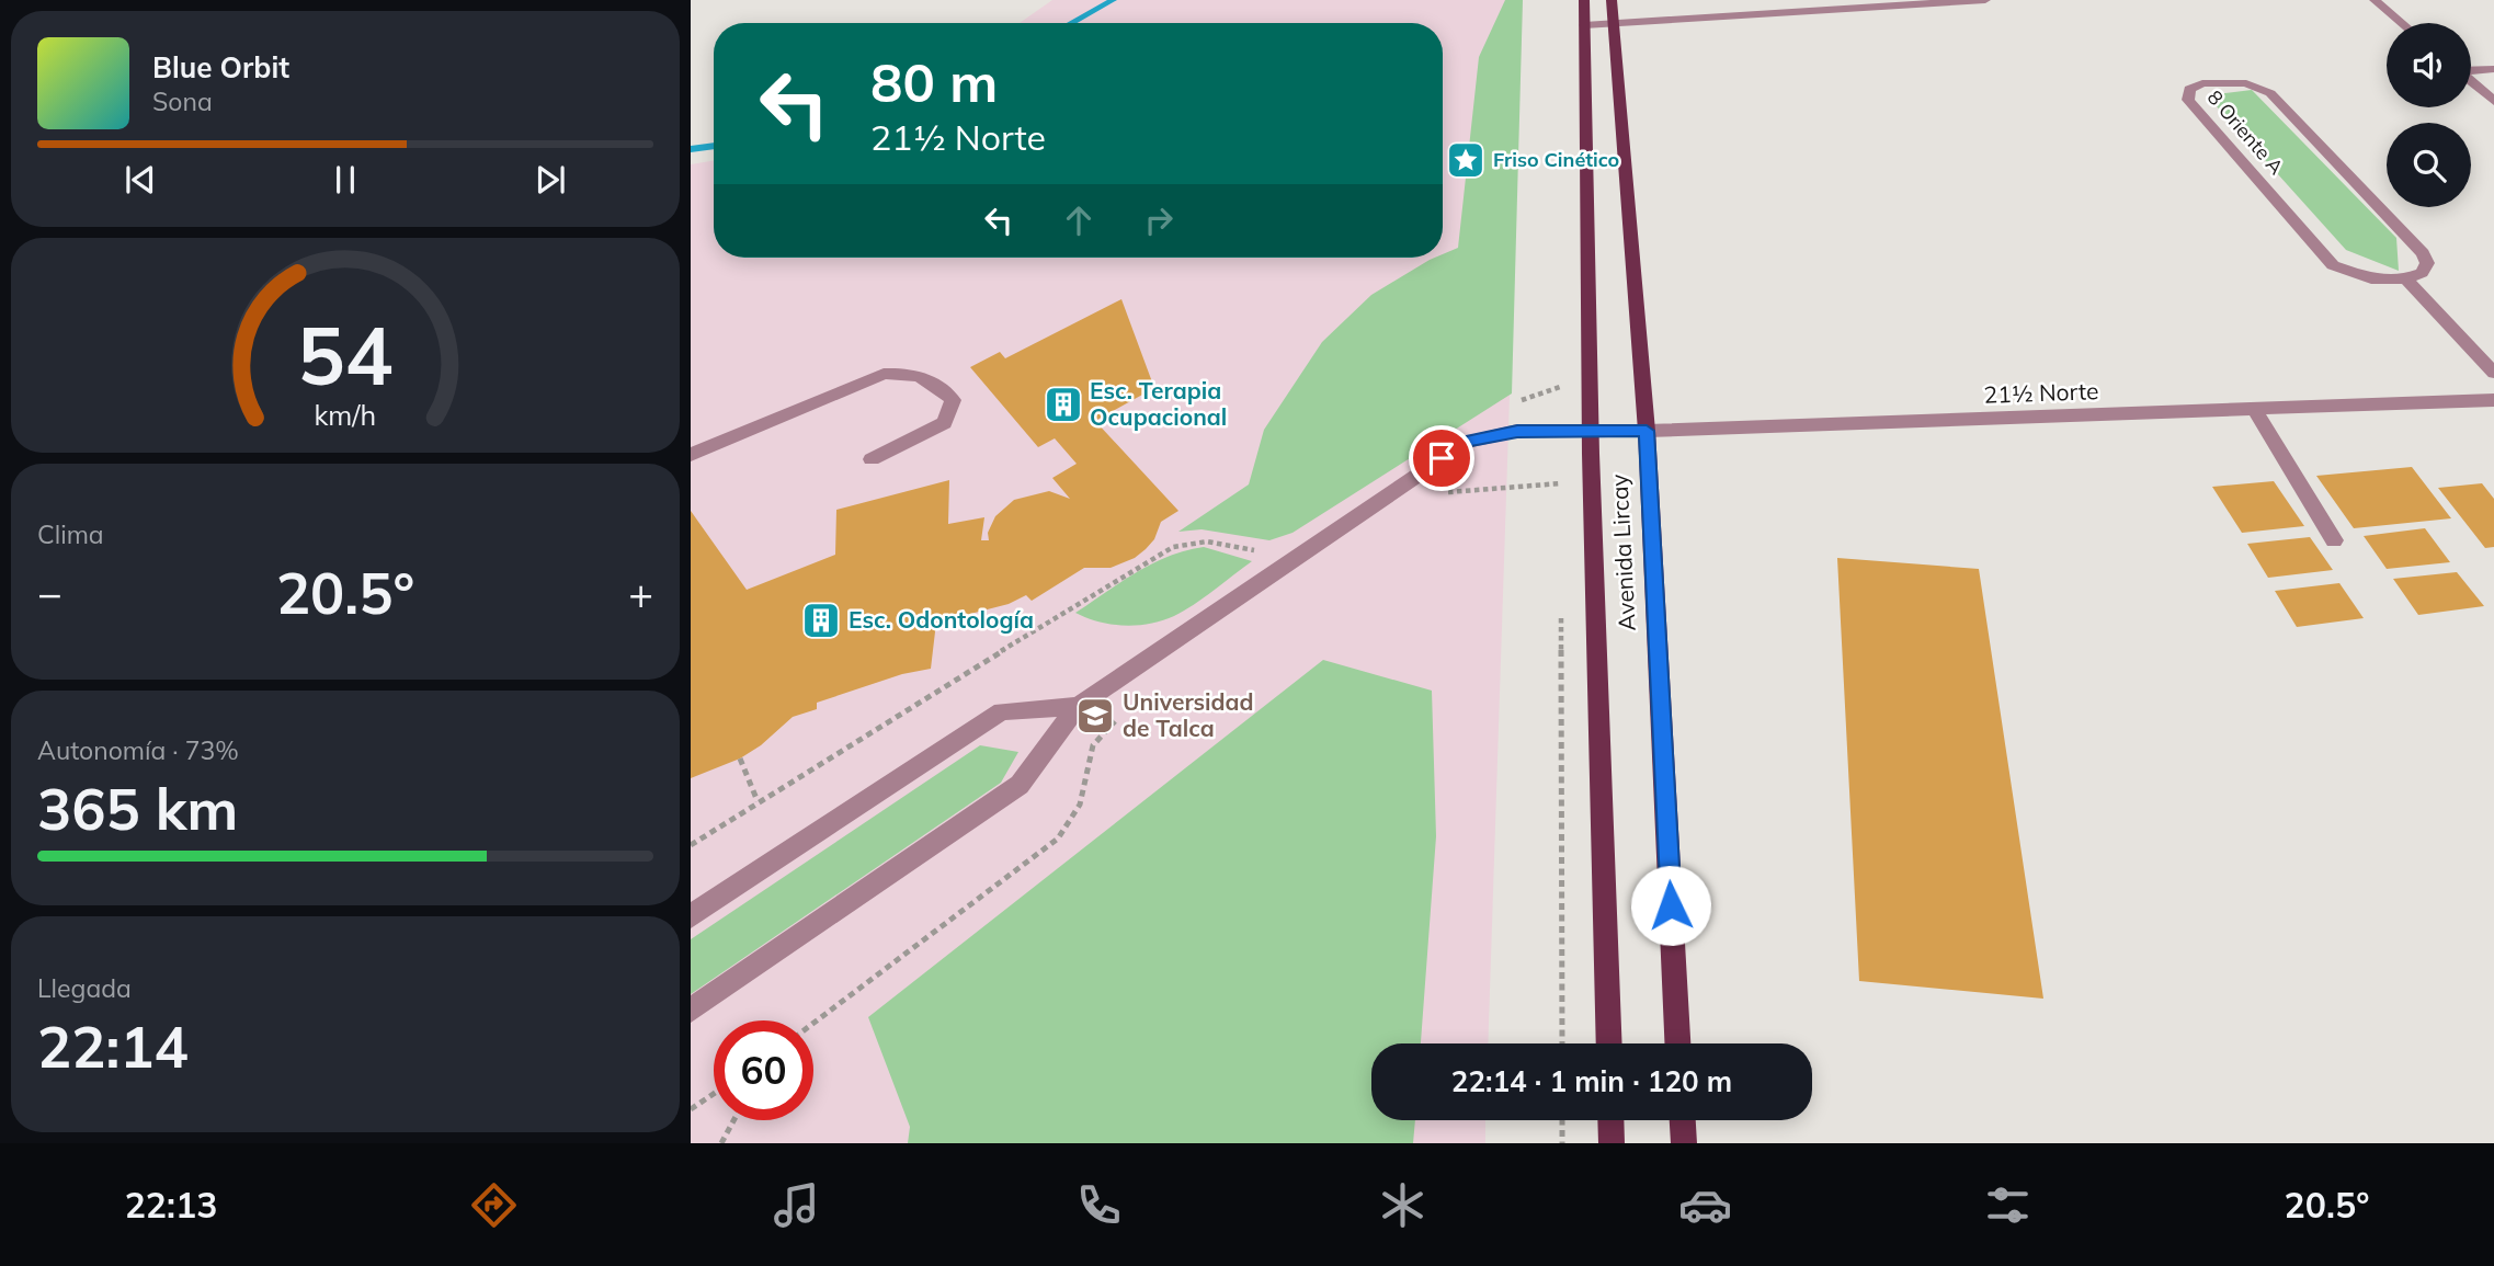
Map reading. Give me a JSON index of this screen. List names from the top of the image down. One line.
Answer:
{"streets":{"main road":["Avenida Lircay"],"street":["8 Oriente A","21½ Norte"]},"crossings":[["21½ Norte","Avenida Lircay"]],"places":{"place":["Friso Cinético"],"building":["Esc. Terapia Ocupacional","Esc. Odontología"],"school or university":["Universidad de Talca"]},"page":{"turn":["80 m","21½ Norte"],"song":["Blue Orbit","Sona"],"tile":["Clima",["Autonomía · 73%","365 km"],["Llegada","22:14"]],"heat":["−","20.5°","+"],"limit":"60","trip":"22:14 · 1 min · 120 m","tabs":["22:13","20.5°"],"gauge":["54","km/h"]}}
